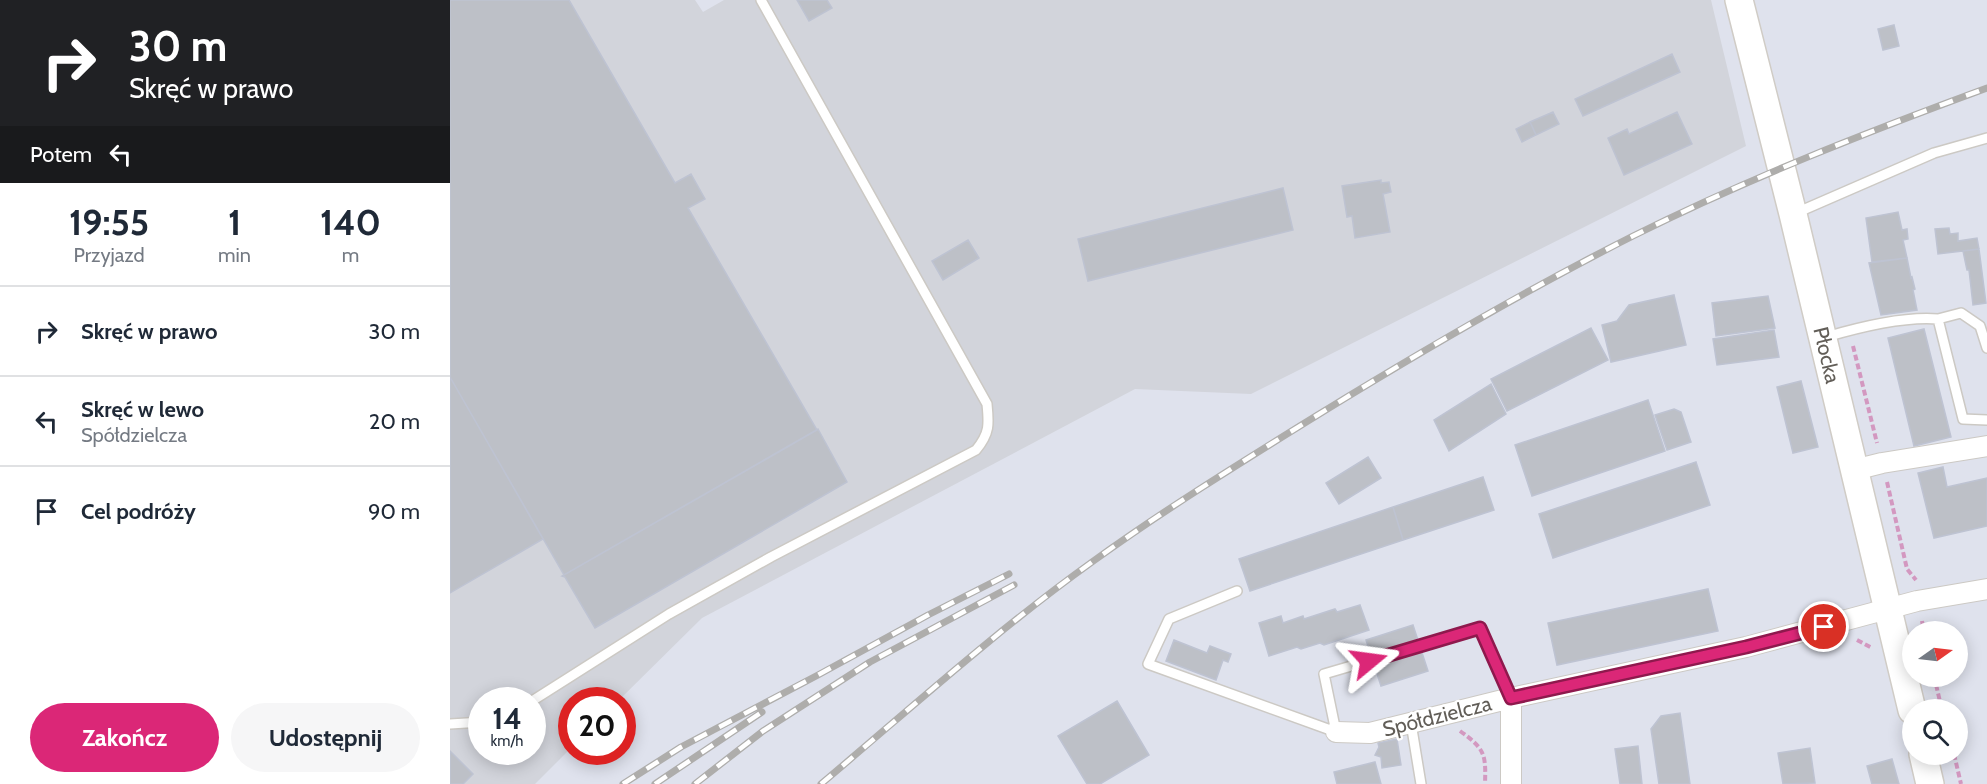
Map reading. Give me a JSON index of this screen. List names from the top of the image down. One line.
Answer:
{"streets":{"street":["Płocka","Spółdzielcza"]},"crossings":[["Płocka","Spółdzielcza"]],"north":"right","page":{"turn":["30 m","Skręć w prawo"],"then":"Potem","eta":["19:55","Przyjazd","1","min","140","m"],"list":[{"name":"Skręć w prawo","value":"30 m"},{"name":"Skręć w lewo","note":"Spółdzielcza","value":"20 m"},{"name":"Cel podróży","value":"90 m"}],"speed":"14 km/h","limit":"20","buttons":["Zakończ","Udostępnij"]}}
